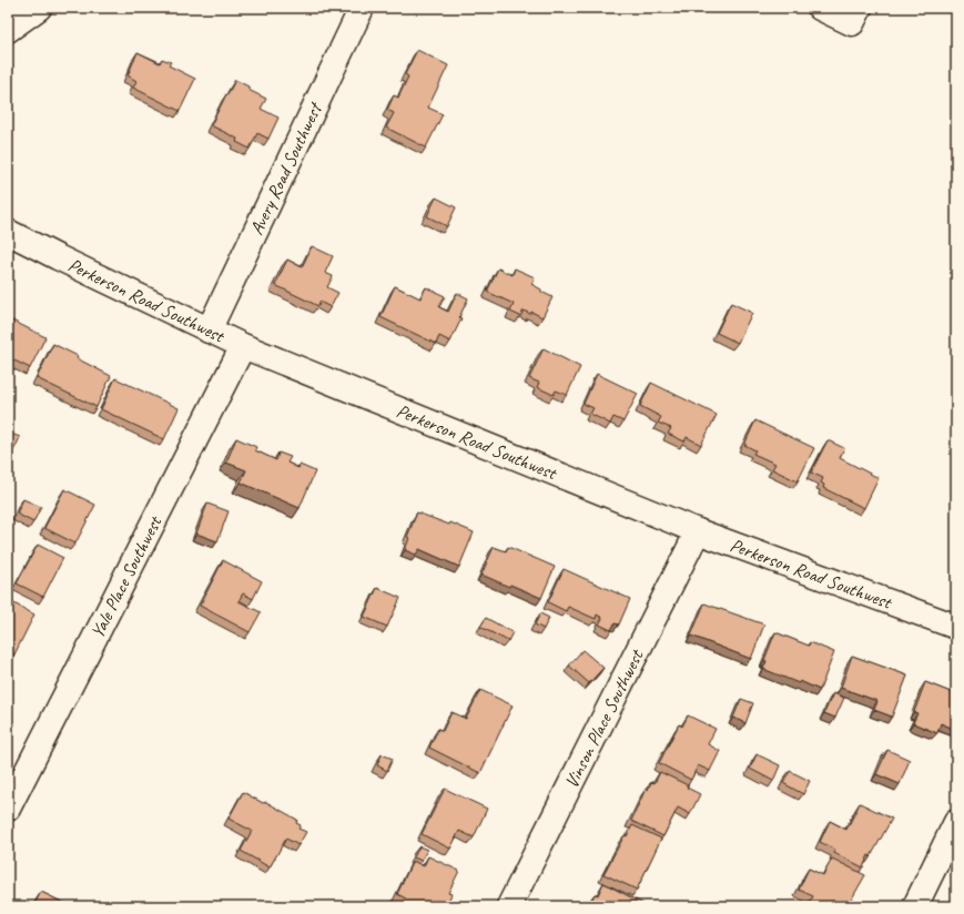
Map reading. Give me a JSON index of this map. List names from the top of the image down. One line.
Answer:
{"streets":{"street":["Avery Road Southwest","Perkerson Road Southwest","Yale Place Southwest","Vinson Place Southwest"]},"crossings":[["Avery Road Southwest","Perkerson Road Southwest"],["Perkerson Road Southwest","Yale Place Southwest"],["Perkerson Road Southwest","Vinson Place Southwest"]]}
